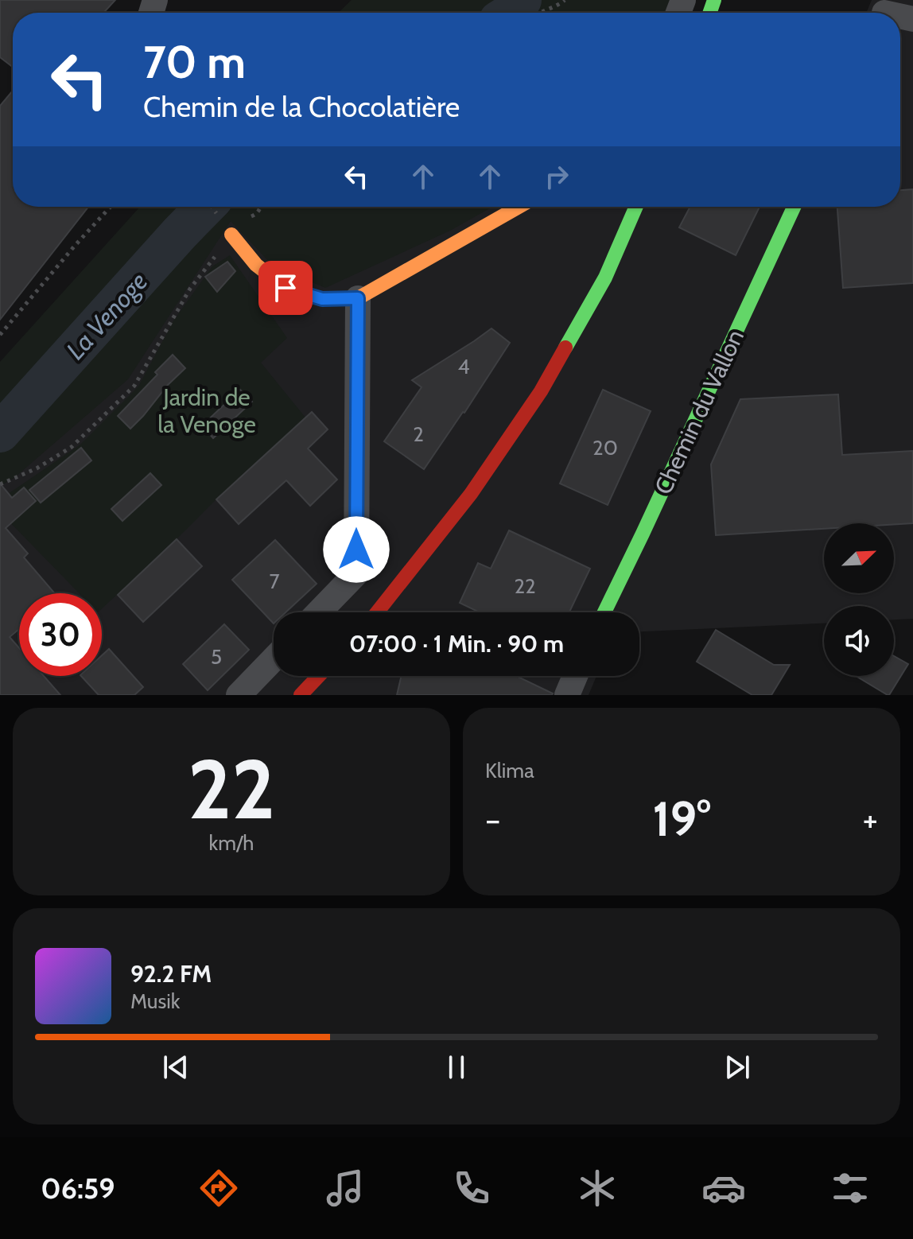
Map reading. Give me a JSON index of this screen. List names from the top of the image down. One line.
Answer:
{"streets":{"street":["Chemin du Vallon"]},"water":["La Venoge"],"parks":["Jardin de la Venoge"],"house_numbers":["4","2","20","7","22","5"],"north":"top right","page":{"turn":["70 m","Chemin de la Chocolatière"],"limit":"30","trip":"07:00 · 1 Min. · 90 m","tile":[["22","km/h"],"Klima"],"heat":["−","19°","+"],"song":["92.2 FM","Musik"],"tabs":"06:59"}}
